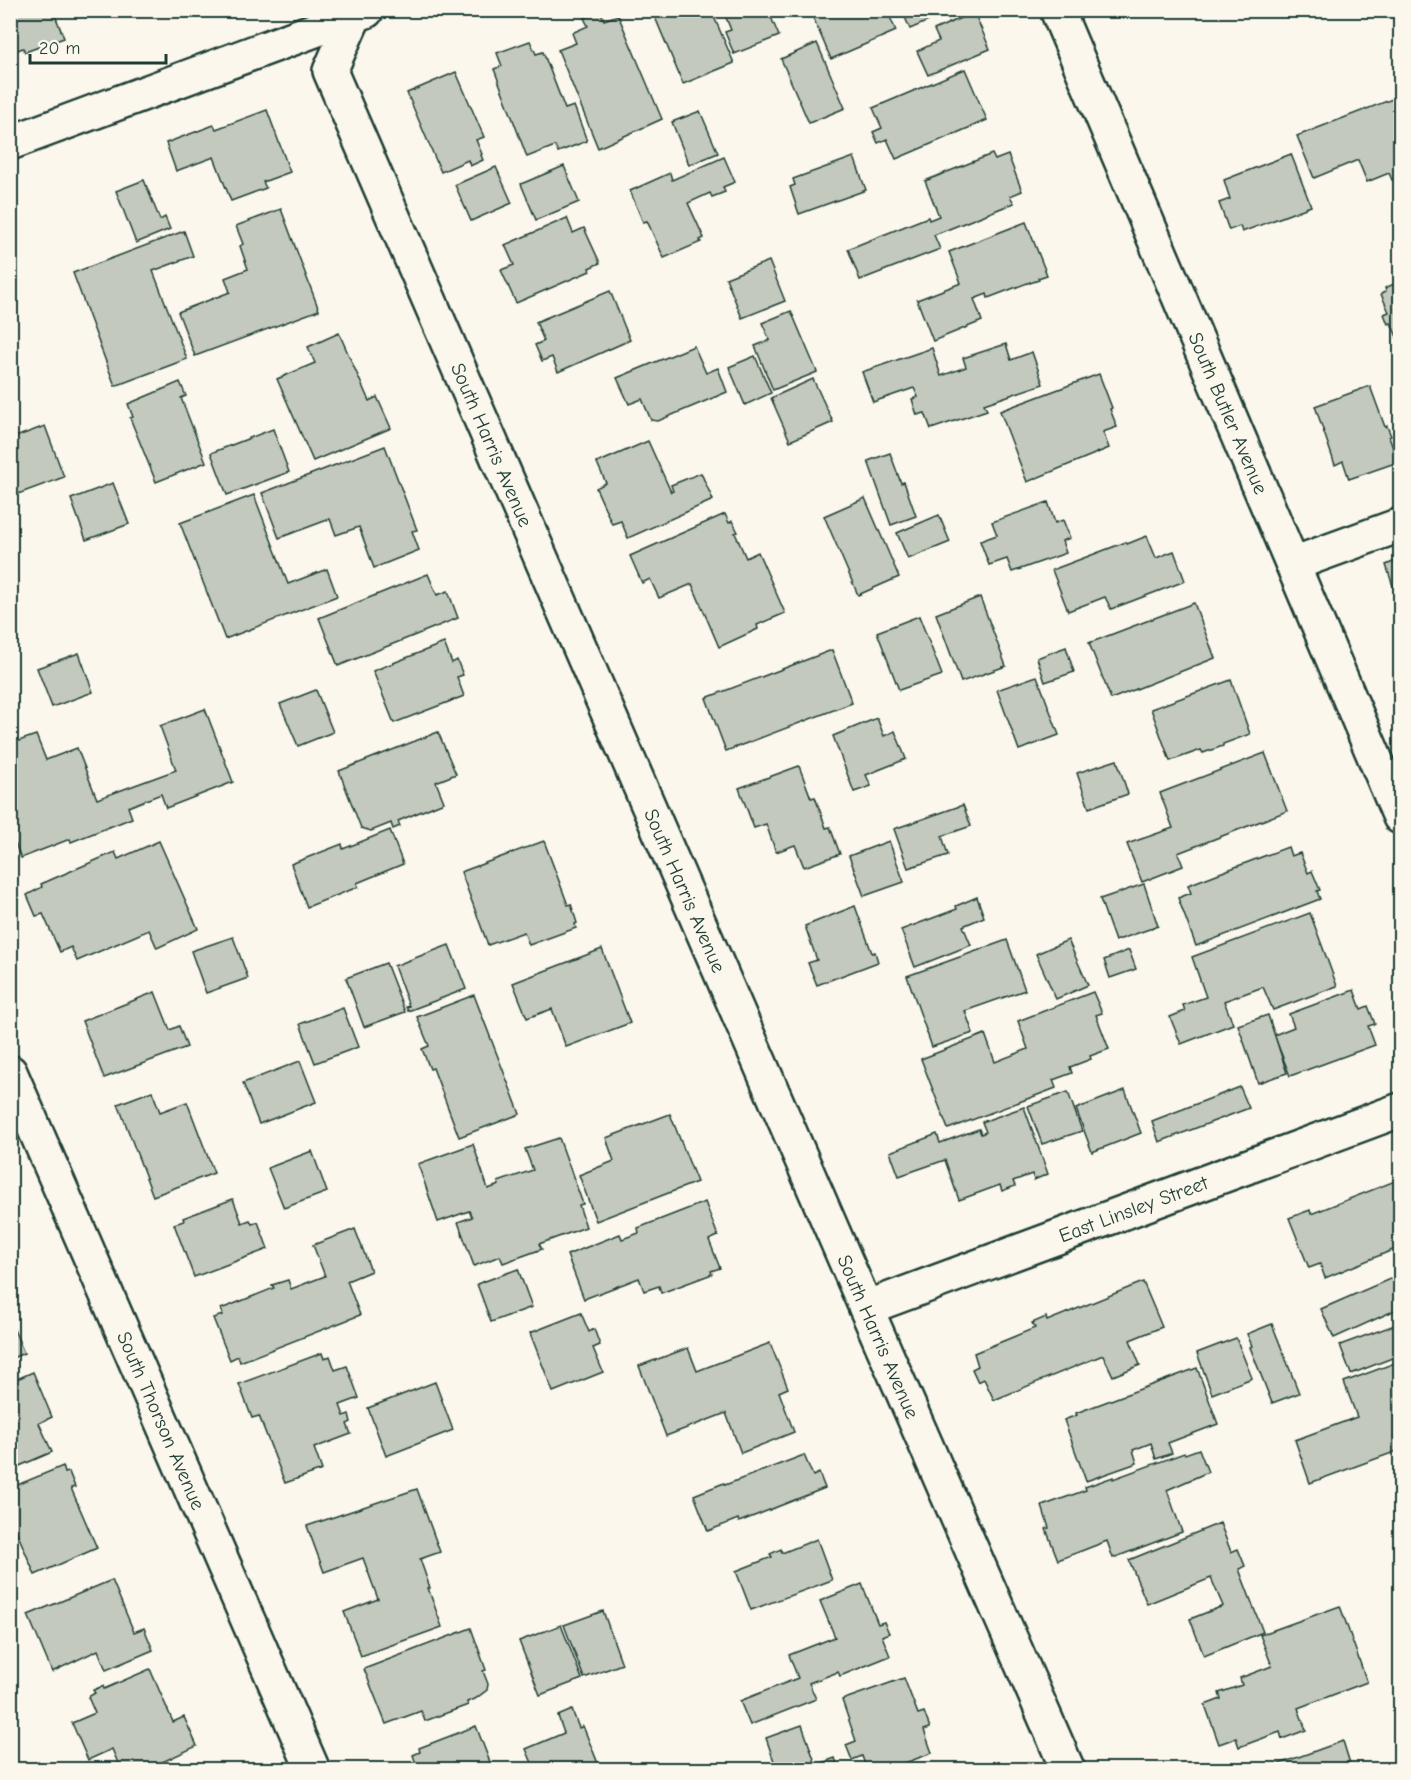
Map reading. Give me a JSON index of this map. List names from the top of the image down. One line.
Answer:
{"streets":{"street":["South Butler Avenue","South Harris Avenue","East Linsley Street","South Thorson Avenue"]},"crossings":[["South Harris Avenue","East Linsley Street"]],"scale_bar":"20 m"}
